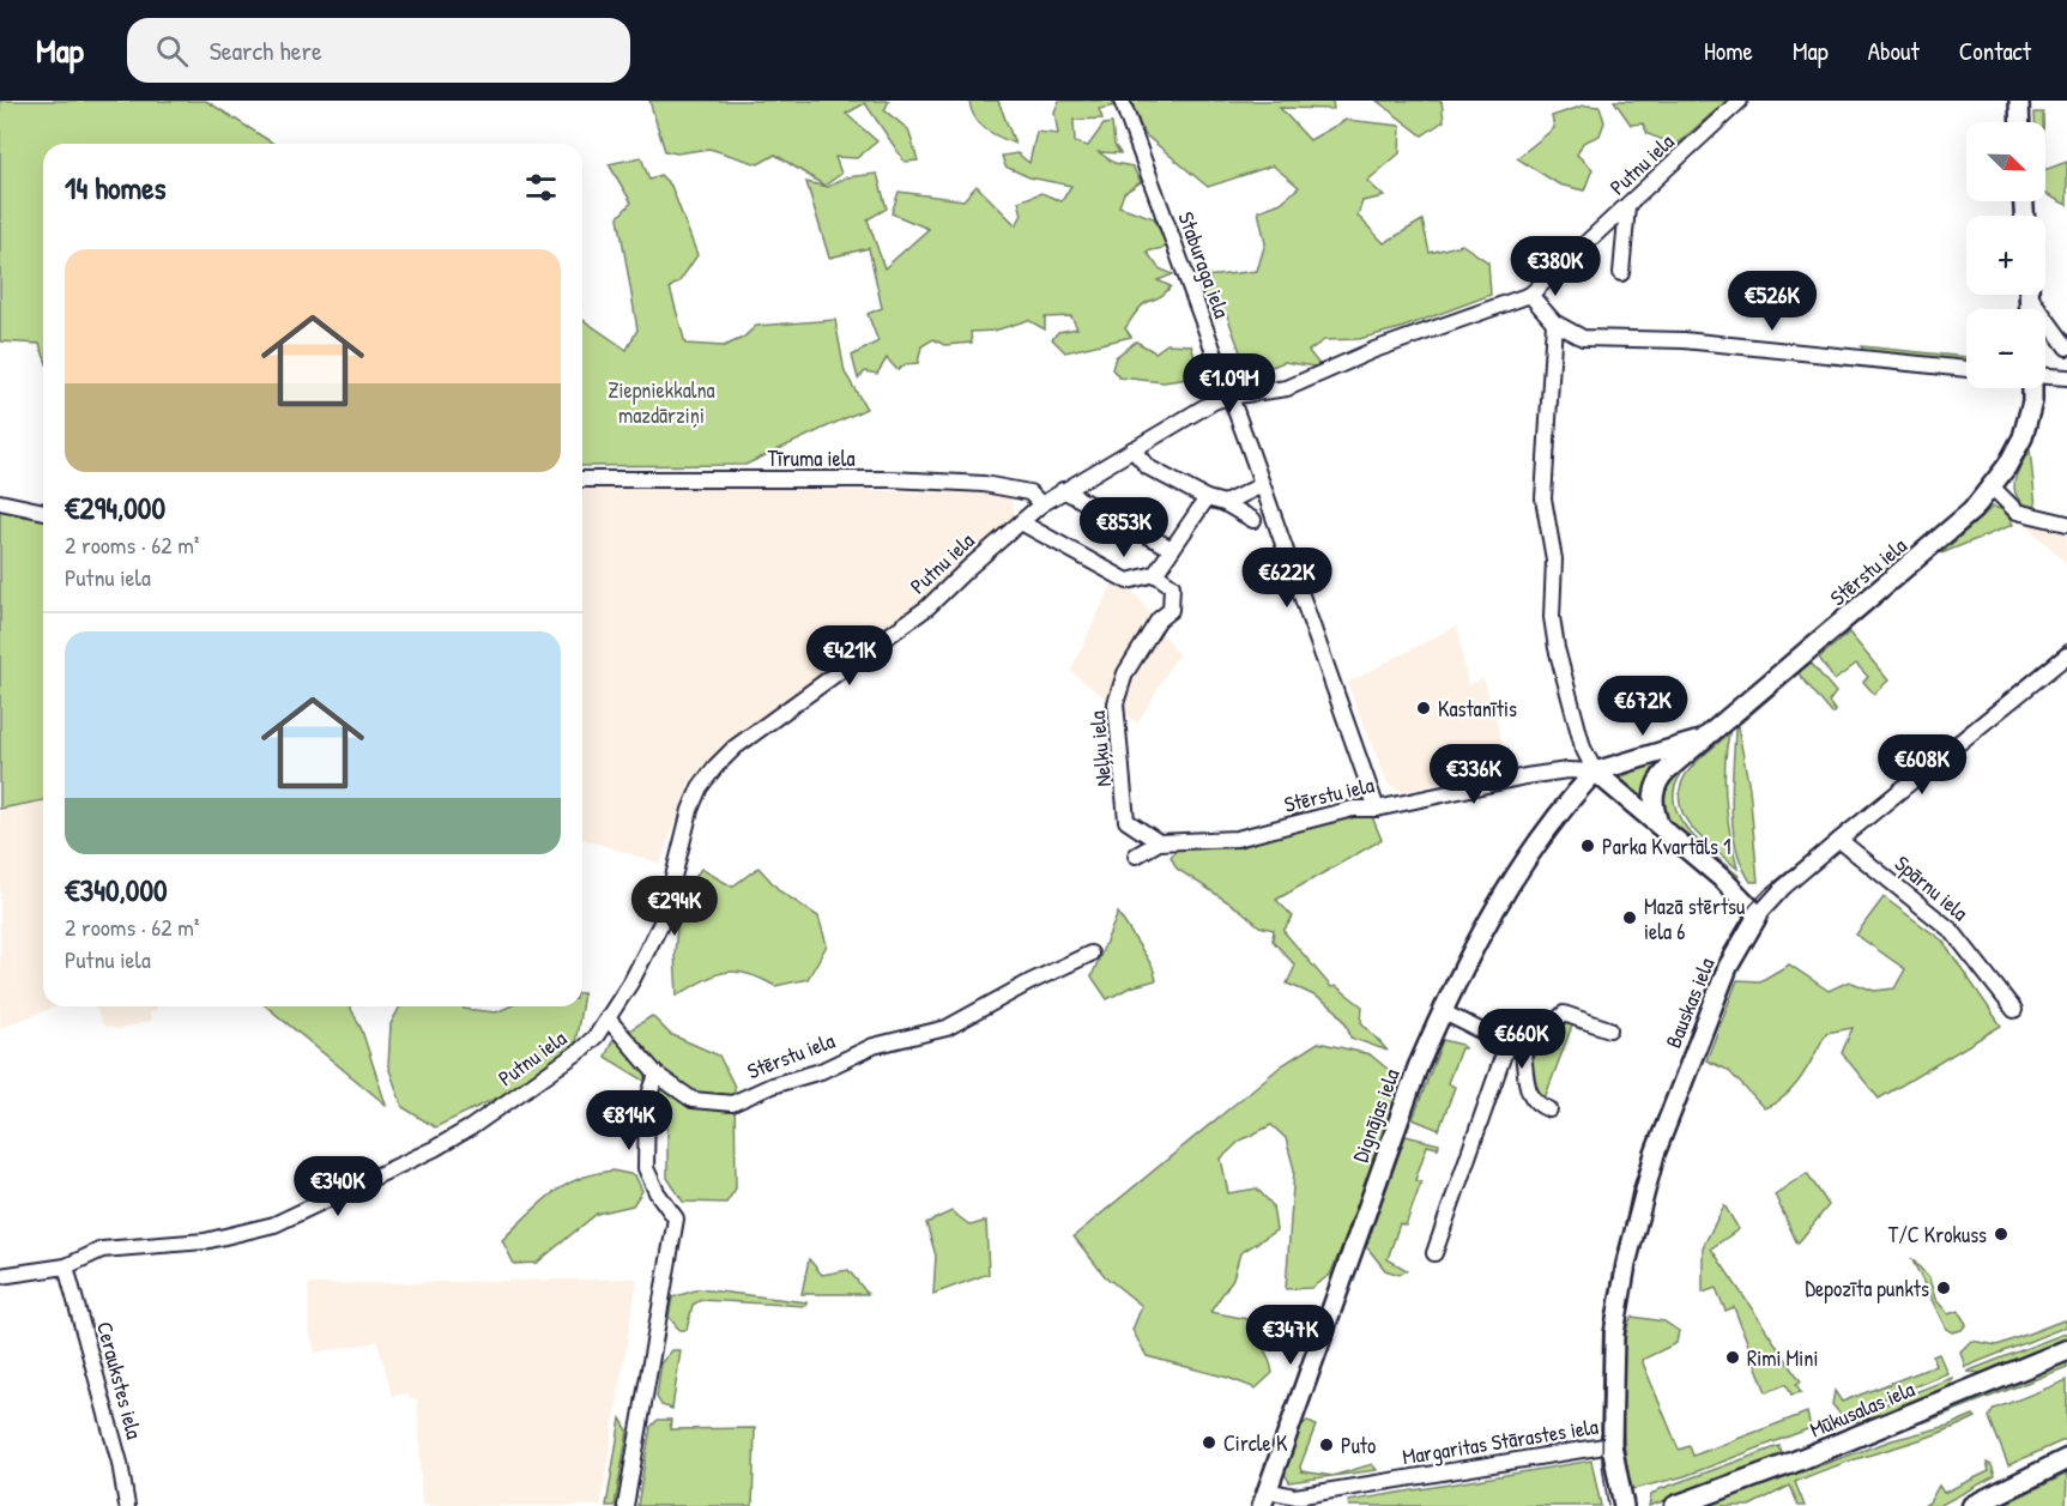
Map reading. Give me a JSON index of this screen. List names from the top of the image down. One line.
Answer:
{"streets":{"highway":["Mūkusalas iela"],"main road":["Stērstu iela","Bauskas iela","Dignājas iela"],"street":["Putnu iela","Staburaga iela","Tīruma iela","Neļķu iela","Spārnu iela","Ceraukstes iela","Margaritas Stārastes iela"]},"crossings":[["Putnu iela","Staburaga iela"],["Putnu iela","Tīruma iela"],["Putnu iela","Stērstu iela"],["Putnu iela","Ceraukstes iela"],["Staburaga iela","Stērstu iela"],["Stērstu iela","Neļķu iela"],["Stērstu iela","Dignājas iela"],["Spārnu iela","Bauskas iela"],["Bauskas iela","Margaritas Stārastes iela"],["Dignājas iela","Margaritas Stārastes iela"]],"parks":["Ziepniekkalna mazdārziņi"],"places":["Kastanītis","Parka Kvartāls 1","Mazā stērtsu iela 6","T/C Krokuss","Depozīta punkts","Rimi Mini","Circle K","Puto"],"north":"bottom right","page":{"header":"Map","search":"Search here","nav":["Home","Map","About","Contact"],"map_buttons":["+","−"],"heading":"14 homes","list":[{"name":"€294,000","note":"2 rooms · 62 m² · Putnu iela"},{"name":"€340,000","note":"2 rooms · 62 m² · Putnu iela"}],"price":["€380K","€526K","€1.09M","€853K","€622K","€421K","€672K","€608K","€336K","€294K","€660K","€814K","€340K","€347K"]}}
